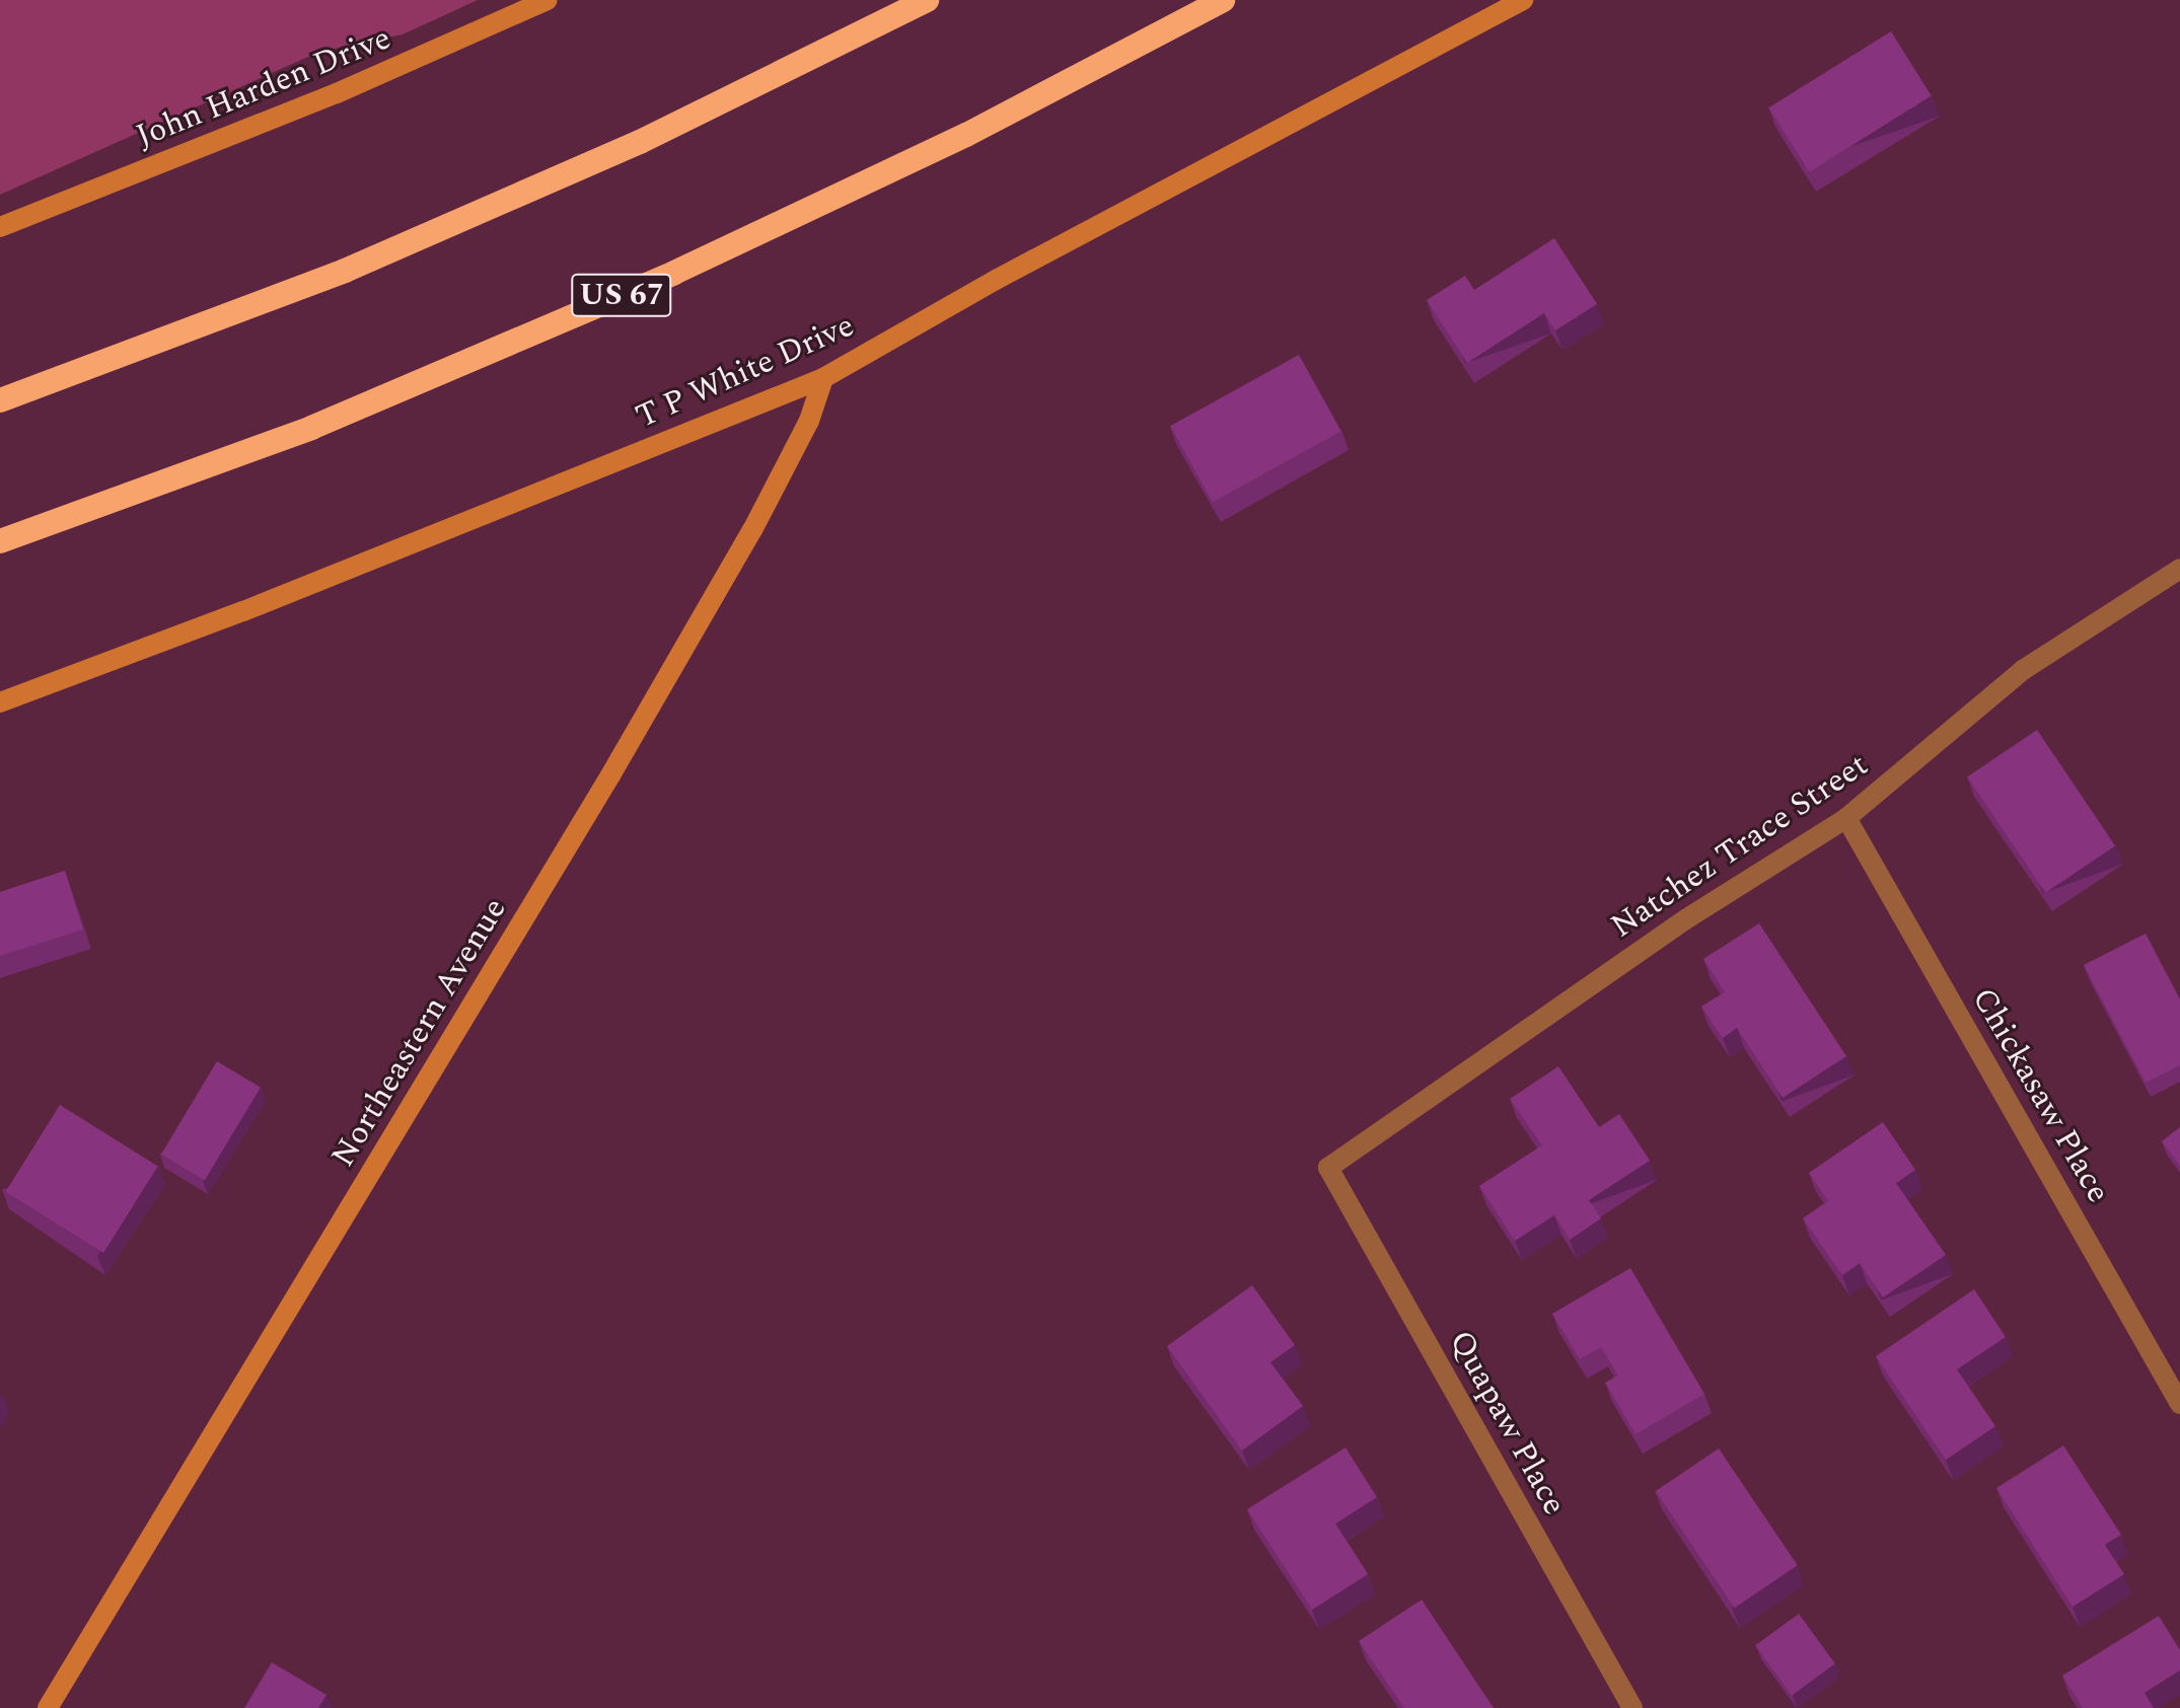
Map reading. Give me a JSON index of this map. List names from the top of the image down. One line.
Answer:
{"streets":{"highway":["US 67"],"street":["John Harden Drive","T P White Drive","Natchez Trace Street","Northeastern Avenue","Chickasaw Place","Quapaw Place"]},"crossings":[["T P White Drive","Northeastern Avenue"],["Natchez Trace Street","Chickasaw Place"],["Natchez Trace Street","Quapaw Place"]]}
